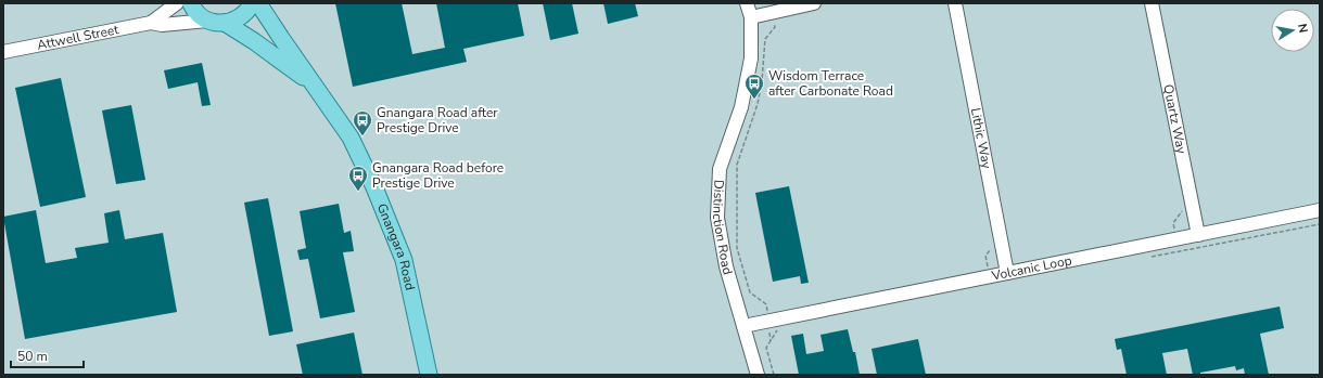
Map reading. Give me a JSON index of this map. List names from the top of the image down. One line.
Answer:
{"streets":{"main road":["Gnangara Road"],"street":["Attwell Street","Quartz Way","Lithic Way","Distinction Road","Volcanic Loop"]},"crossings":[["Attwell Street","Gnangara Road"],["Quartz Way","Volcanic Loop"],["Lithic Way","Volcanic Loop"],["Distinction Road","Volcanic Loop"]],"places":{"bus stop":["Wisdom Terrace after Carbonate Road","Gnangara Road after Prestige Drive","Gnangara Road before Prestige Drive"]},"scale_bar":"50 m","north":"right"}
